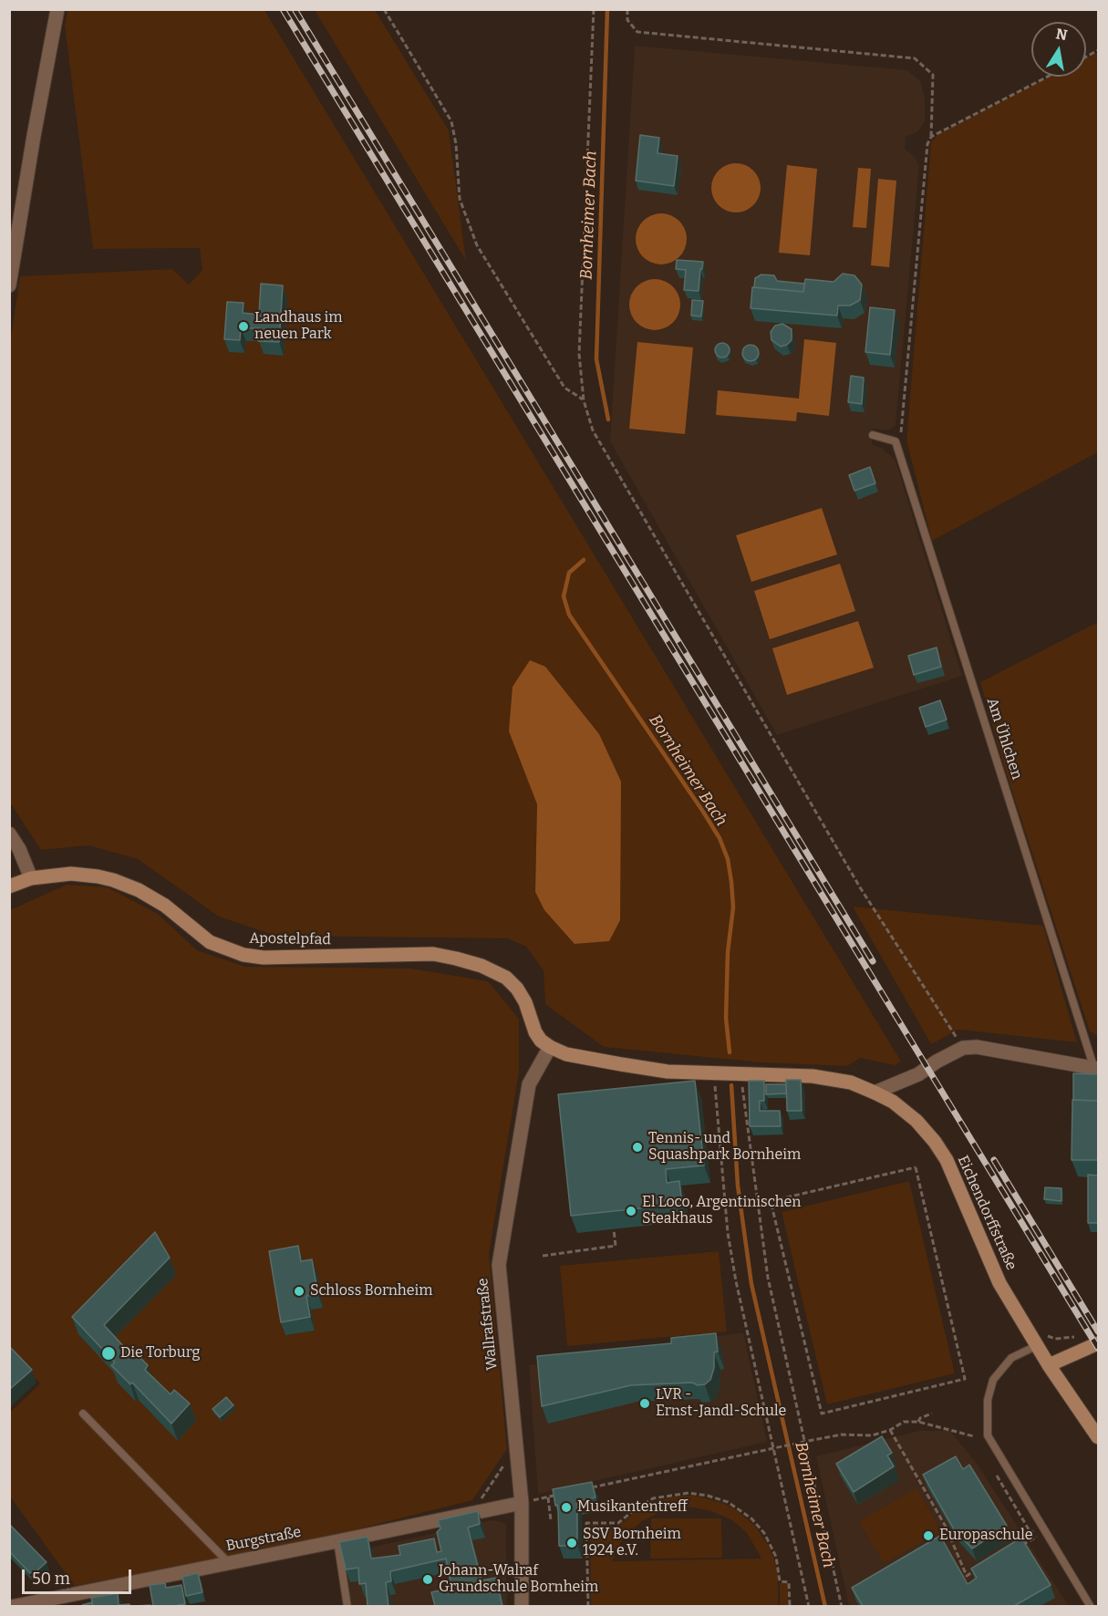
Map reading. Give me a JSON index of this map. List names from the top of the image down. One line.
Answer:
{"streets":{"street":["Apostelpfad","Eichendorffstraße","Wallrafstraße","Burgstraße"],"lane":["Am Ühlchen"]},"crossings":[["Apostelpfad","Eichendorffstraße"],["Apostelpfad","Wallrafstraße"],["Eichendorffstraße","Wallrafstraße"],["Wallrafstraße","Burgstraße"]],"water":["Bornheimer Bach"],"places":["Landhaus im neuen Park","Tennis- und Squashpark Bornheim","El Loco, Argentinischen Steakhaus","Schloss Bornheim","Die Torburg","LVR - Ernst-Jandl-Schule","Musikantentreff","Europaschule","SSV Bornheim 1924 e.V.","Johann-Walraf Grundschule Bornheim"],"scale_bar":"50 m","north":"top"}
